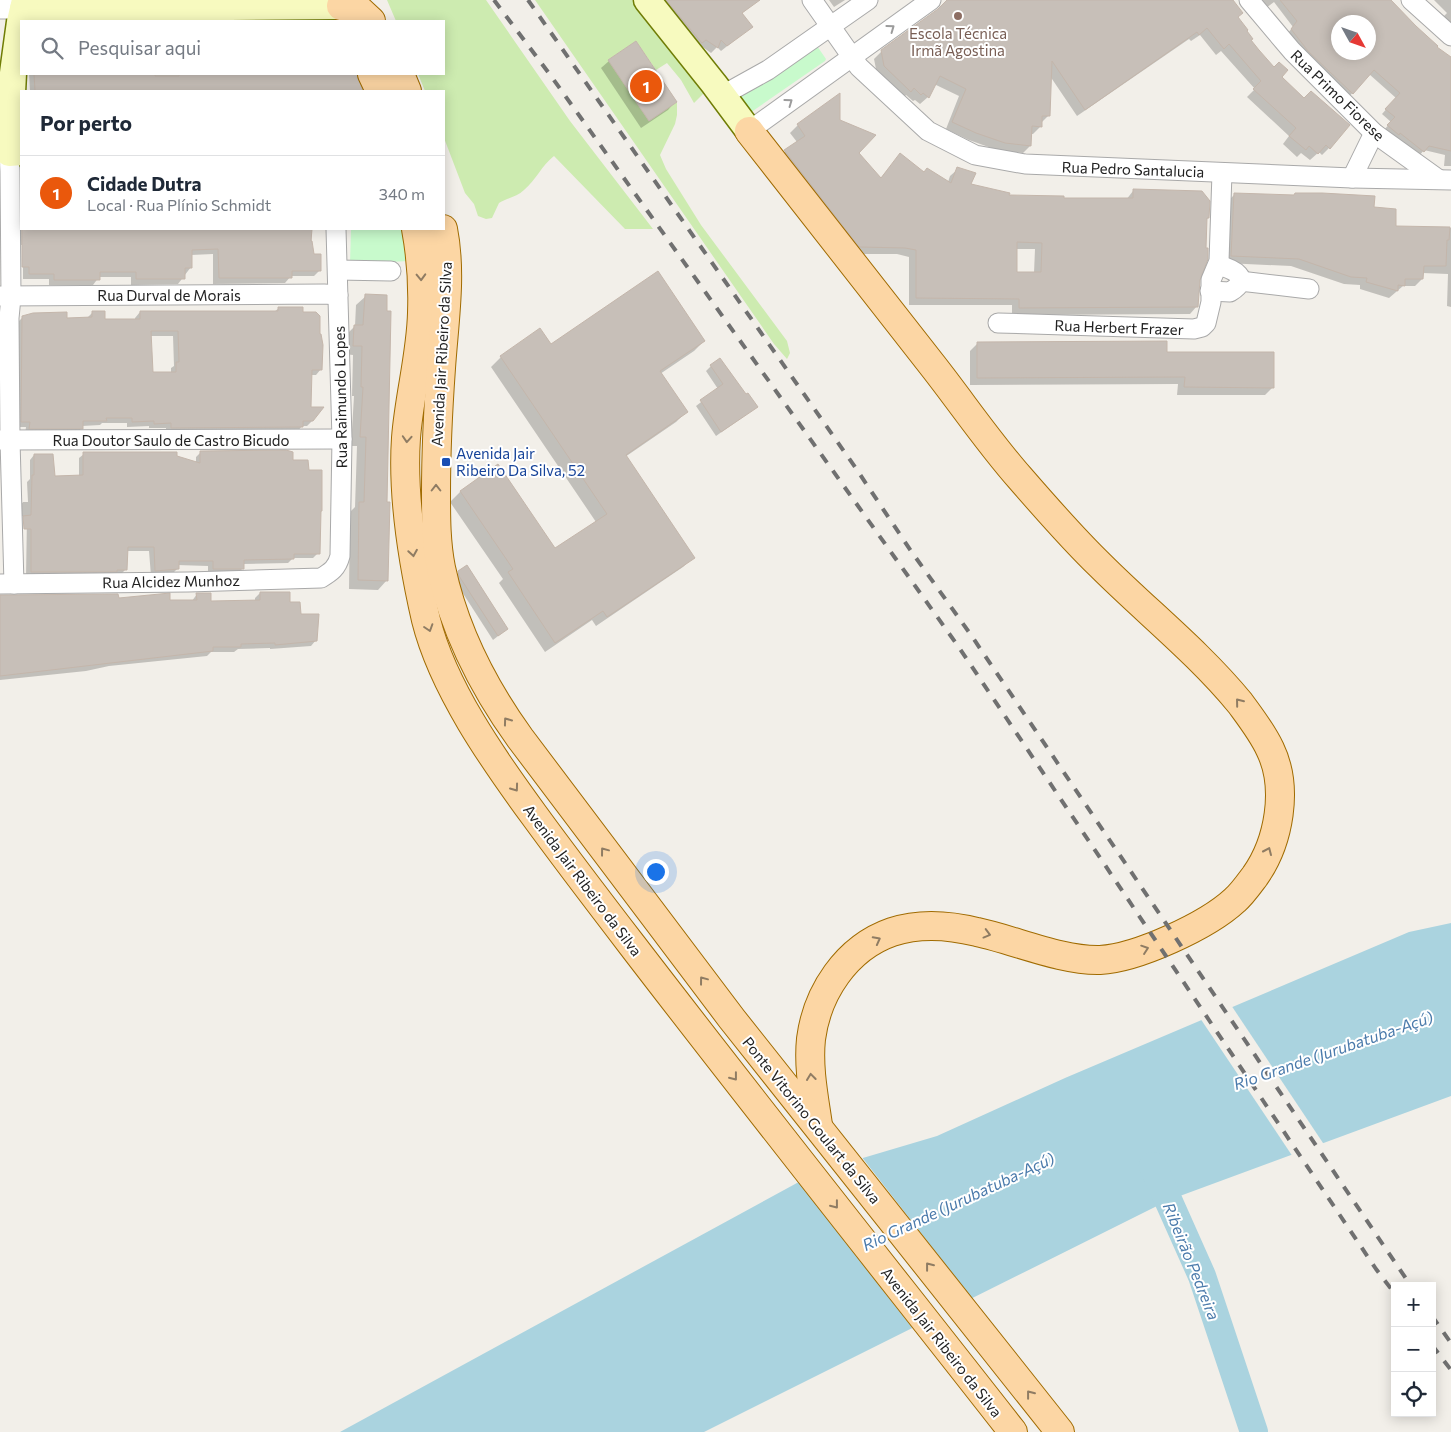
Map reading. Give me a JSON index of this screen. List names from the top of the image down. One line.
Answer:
{"streets":{"main road":["Avenida Jair Ribeiro da Silva","Ponte Vitorino Goulart da Silva"],"street":["Rua Primo Fiorese","Rua Pedro Santalucia","Rua Durval de Morais","Rua Herbert Frazer","Rua Raimundo Lopes","Rua Doutor Saulo de Castro Bicudo","Rua Alcidez Munhoz"]},"crossings":[["Rua Primo Fiorese","Rua Pedro Santalucia"],["Rua Pedro Santalucia","Rua Herbert Frazer"],["Rua Durval de Morais","Rua Raimundo Lopes"],["Avenida Jair Ribeiro da Silva","Ponte Vitorino Goulart da Silva"],["Rua Raimundo Lopes","Rua Doutor Saulo de Castro Bicudo"],["Rua Raimundo Lopes","Rua Alcidez Munhoz"]],"one_way":["Ponte Vitorino Goulart da Silva"],"water":["Rio Grande (Jurubatuba-Açú)","Ribeirão Pedreira"],"places":{"other":["Escola Técnica Irmã Agostina"],"transit":["Avenida Jair Ribeiro Da Silva, 52"]},"north":"bottom right","page":{"search":"Pesquisar aqui","pins":"1","heading":"Por perto","list":[{"mark":"1","name":"Cidade Dutra","note":"Local · Rua Plínio Schmidt","value":"340 m"}],"map_buttons":["+","−"]}}
